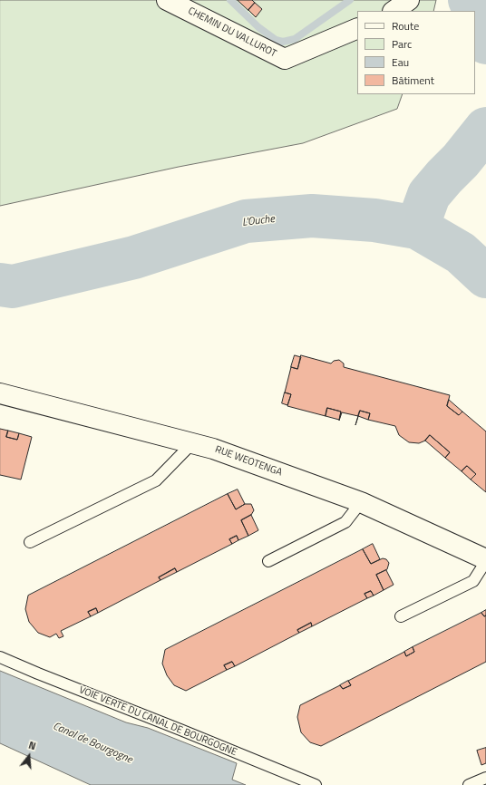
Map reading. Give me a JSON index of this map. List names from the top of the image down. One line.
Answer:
{"streets":{"street":["CHEMIN DU VALLUROT","RUE WEOTENGA"],"lane":["VOIE VERTE DU CANAL DE BOURGOGNE"]},"water":["L'Ouche","Canal de Bourgogne"],"legend":["Route","Parc","Eau","Bâtiment"],"north":"top"}
